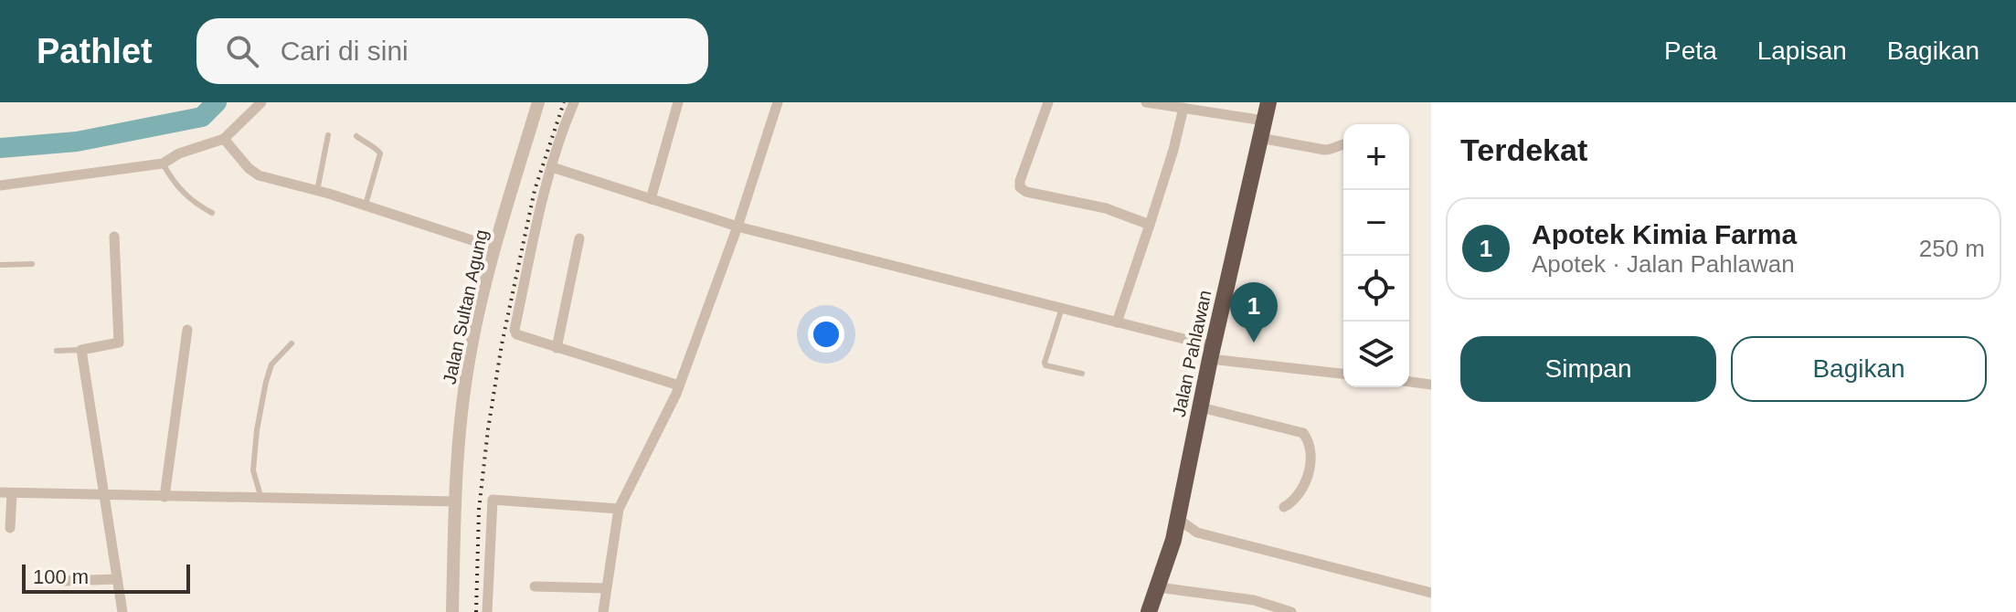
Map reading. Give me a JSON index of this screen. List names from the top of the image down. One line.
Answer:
{"streets":{"highway":["Jalan Pahlawan"],"street":["Jalan Sultan Agung"]},"scale_bar":"100 m","page":{"header":"Pathlet","search":"Cari di sini","nav":["Peta","Lapisan","Bagikan"],"heading":"Terdekat","map_buttons":["+","−"],"list":[{"mark":"1","name":"Apotek Kimia Farma","note":"Apotek · Jalan Pahlawan","value":"250 m"}],"pins":"1","buttons":["Simpan","Bagikan"],"scale":"100 m"}}
